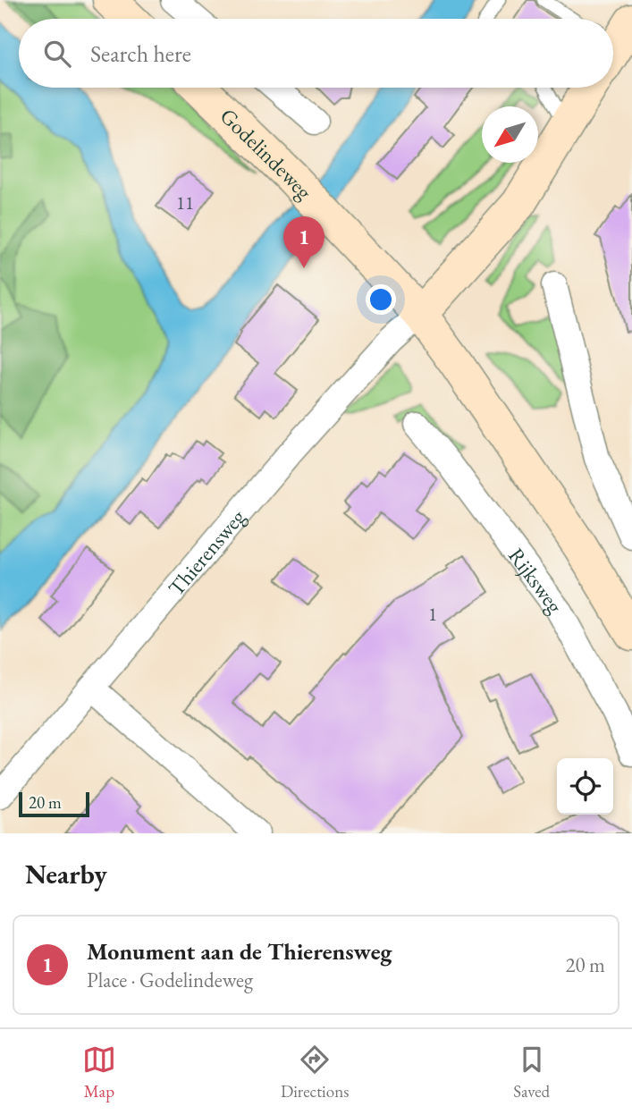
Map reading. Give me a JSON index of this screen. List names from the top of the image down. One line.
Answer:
{"streets":{"main road":["Godelindeweg"],"street":["Thierensweg","Rijksweg"]},"crossings":[["Godelindeweg","Thierensweg"]],"house_numbers":["11","1"],"scale_bar":"20 m","north":"bottom left","page":{"search":"Search here","pins":"1","scale":"20 m","heading":"Nearby","list":[{"mark":"1","name":"Monument aan de Thierensweg","note":"Place · Godelindeweg","value":"20 m"}],"nav":["Map","Directions","Saved"]}}
